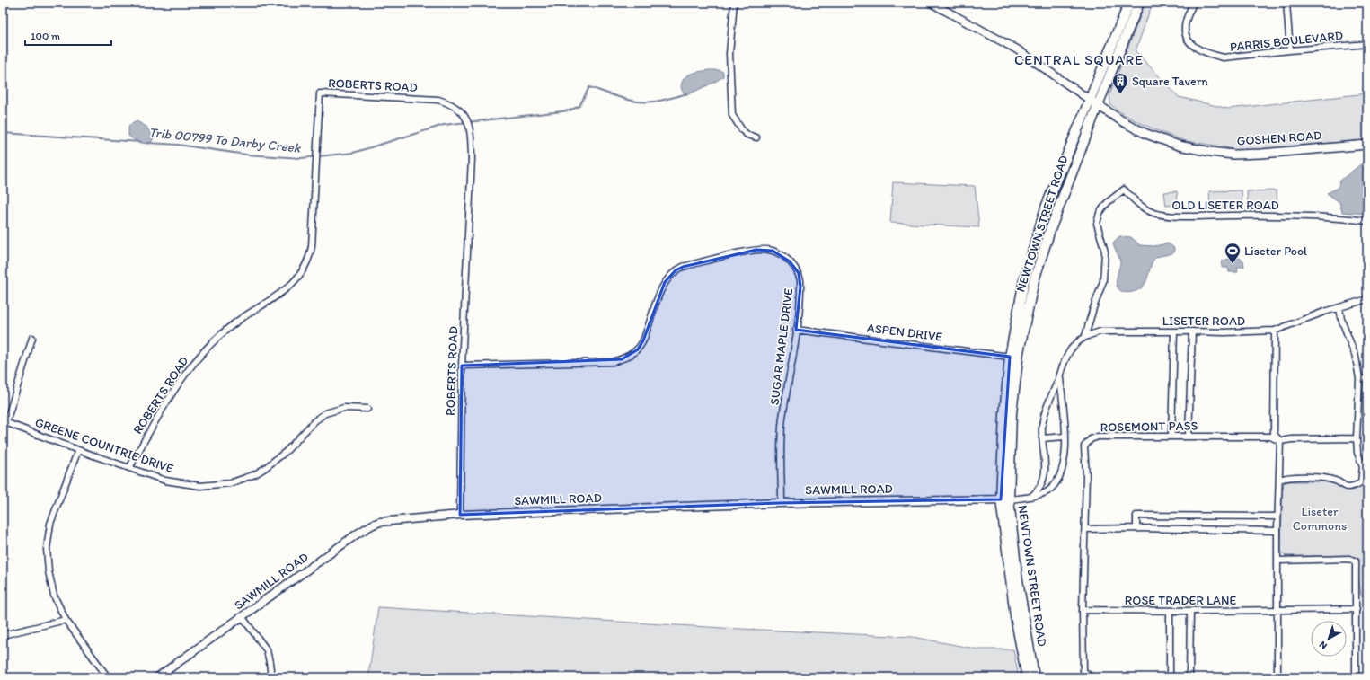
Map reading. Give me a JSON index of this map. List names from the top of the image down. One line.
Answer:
{"streets":{"main road":["GOSHEN ROAD","NEWTOWN STREET ROAD"],"street":["PARRIS BOULEVARD","ROBERTS ROAD","OLD LISETER ROAD","LISETER ROAD","ASPEN DRIVE","SUGAR MAPLE DRIVE","ROSEMONT PASS","GREENE COUNTRIE DRIVE","SAWMILL ROAD","ROSE TRADER LANE"]},"crossings":[["ROBERTS ROAD","SUGAR MAPLE DRIVE"],["ROBERTS ROAD","GREENE COUNTRIE DRIVE"],["ROBERTS ROAD","SAWMILL ROAD"],["GOSHEN ROAD","NEWTOWN STREET ROAD"],["OLD LISETER ROAD","LISETER ROAD"],["NEWTOWN STREET ROAD","LISETER ROAD"],["NEWTOWN STREET ROAD","ASPEN DRIVE"],["NEWTOWN STREET ROAD","SAWMILL ROAD"],["LISETER ROAD","SAWMILL ROAD"],["ASPEN DRIVE","SUGAR MAPLE DRIVE"],["SUGAR MAPLE DRIVE","SAWMILL ROAD"],["ROSEMONT PASS","ROSE TRADER LANE"]],"districts":["CENTRAL SQUARE"],"water":["Trib 00799 To Darby Creek"],"parks":["Liseter Commons"],"places":{"building":["Square Tavern"],"sports":["Liseter Pool"]},"scale_bar":"100 m","north":"bottom left"}
